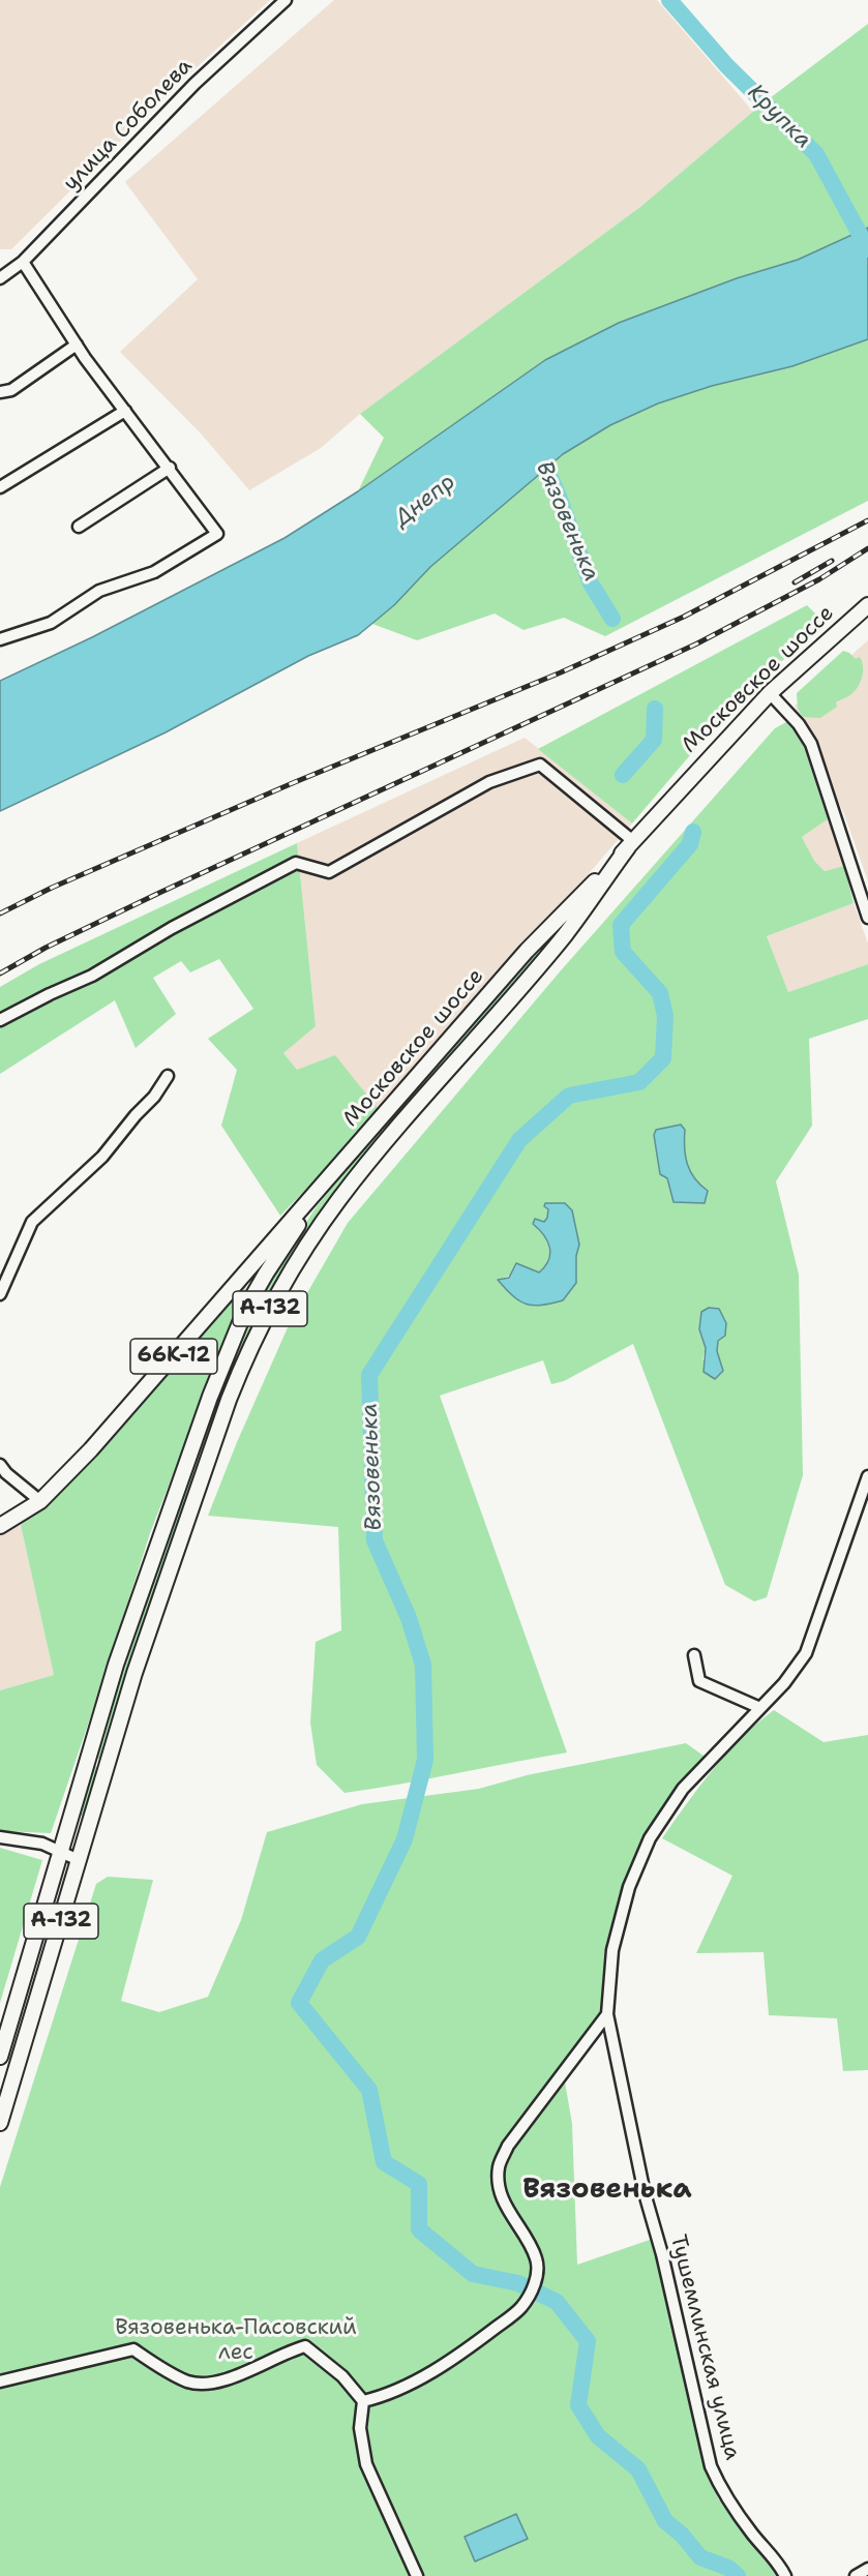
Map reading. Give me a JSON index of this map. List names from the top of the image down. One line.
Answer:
{"streets":{"main road":["Московское шоссе","А-132","66К-12"],"street":["улица Соболева","Тушемлинская улица"]},"crossings":[["Московское шоссе","А-132"]],"districts":["Вязовенька"],"water":["Крупка","Днепр","Вязовенька"],"parks":["Вязовенька-Пасовский лес"]}
